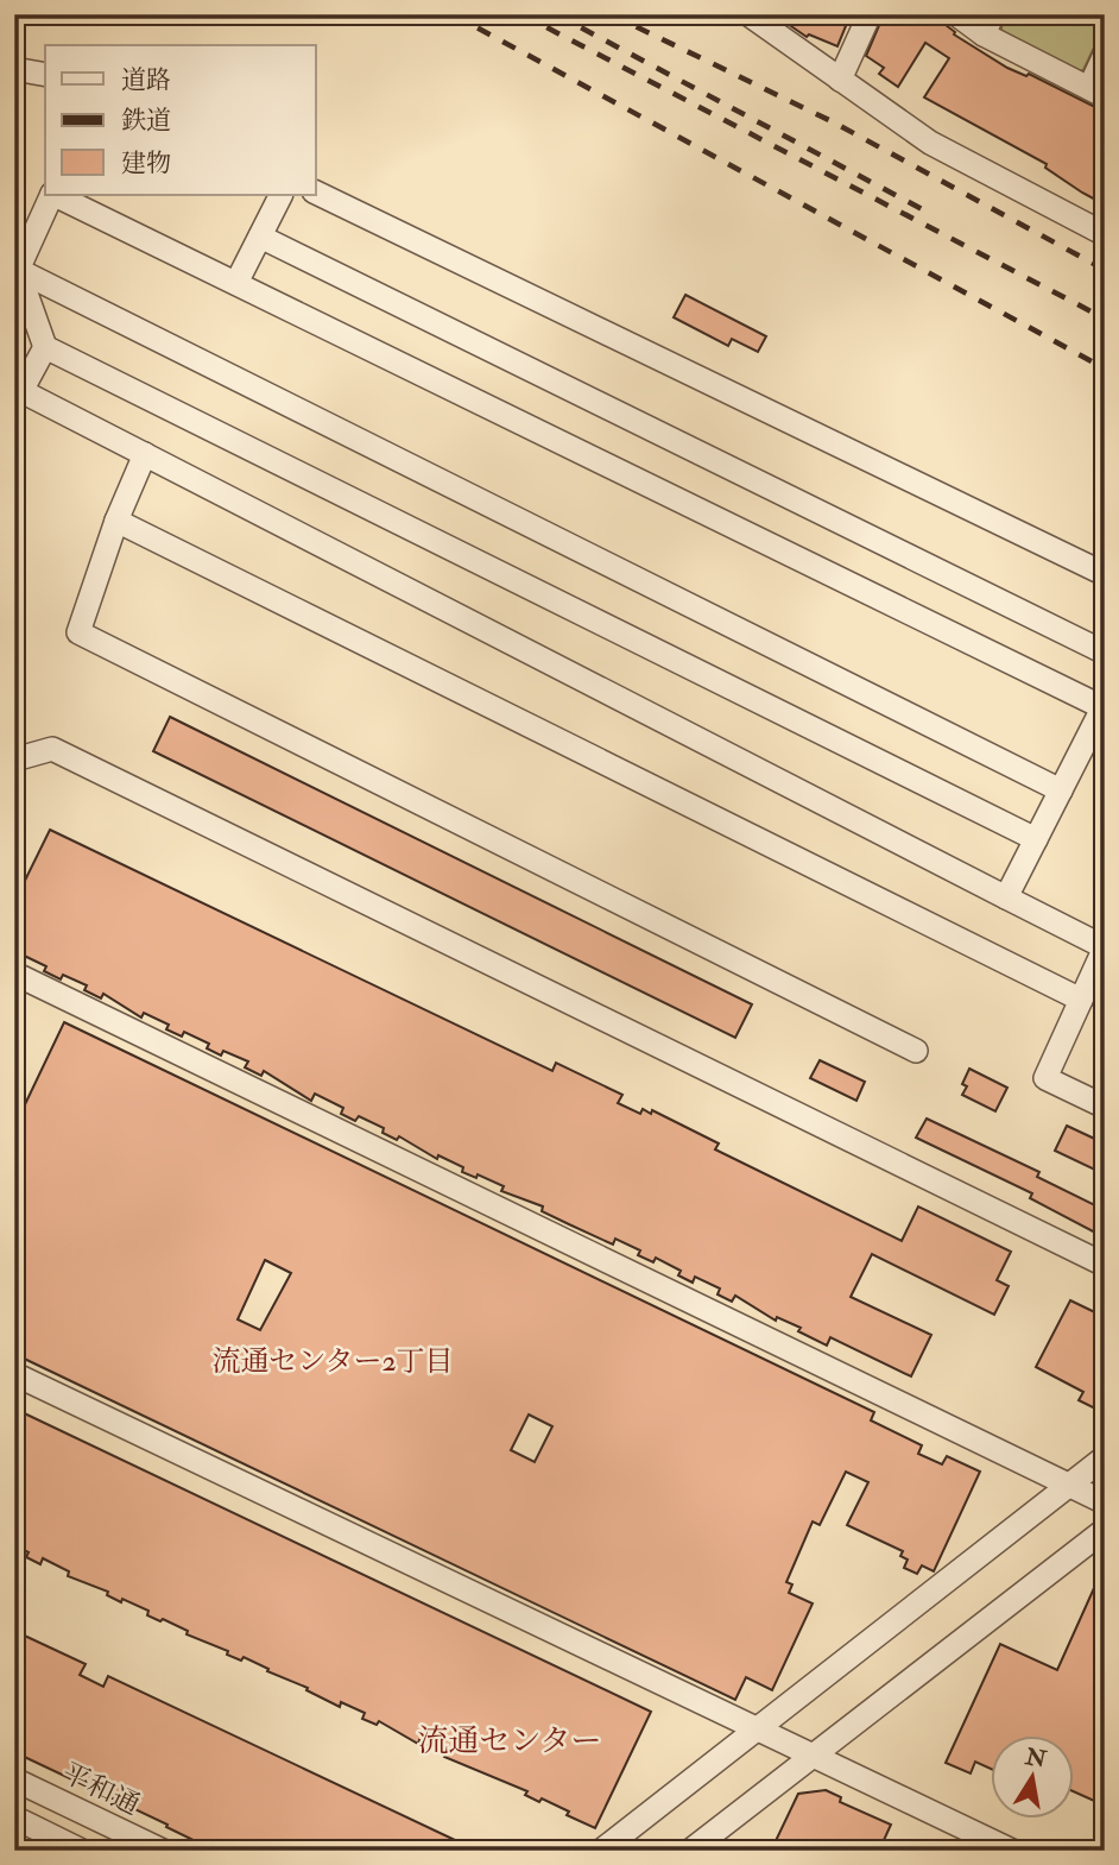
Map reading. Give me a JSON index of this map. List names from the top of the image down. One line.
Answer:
{"streets":{"street":["平和通"]},"districts":["流通センター2丁目","流通センター"],"legend":["道路","鉄道","建物"],"north":"top"}
